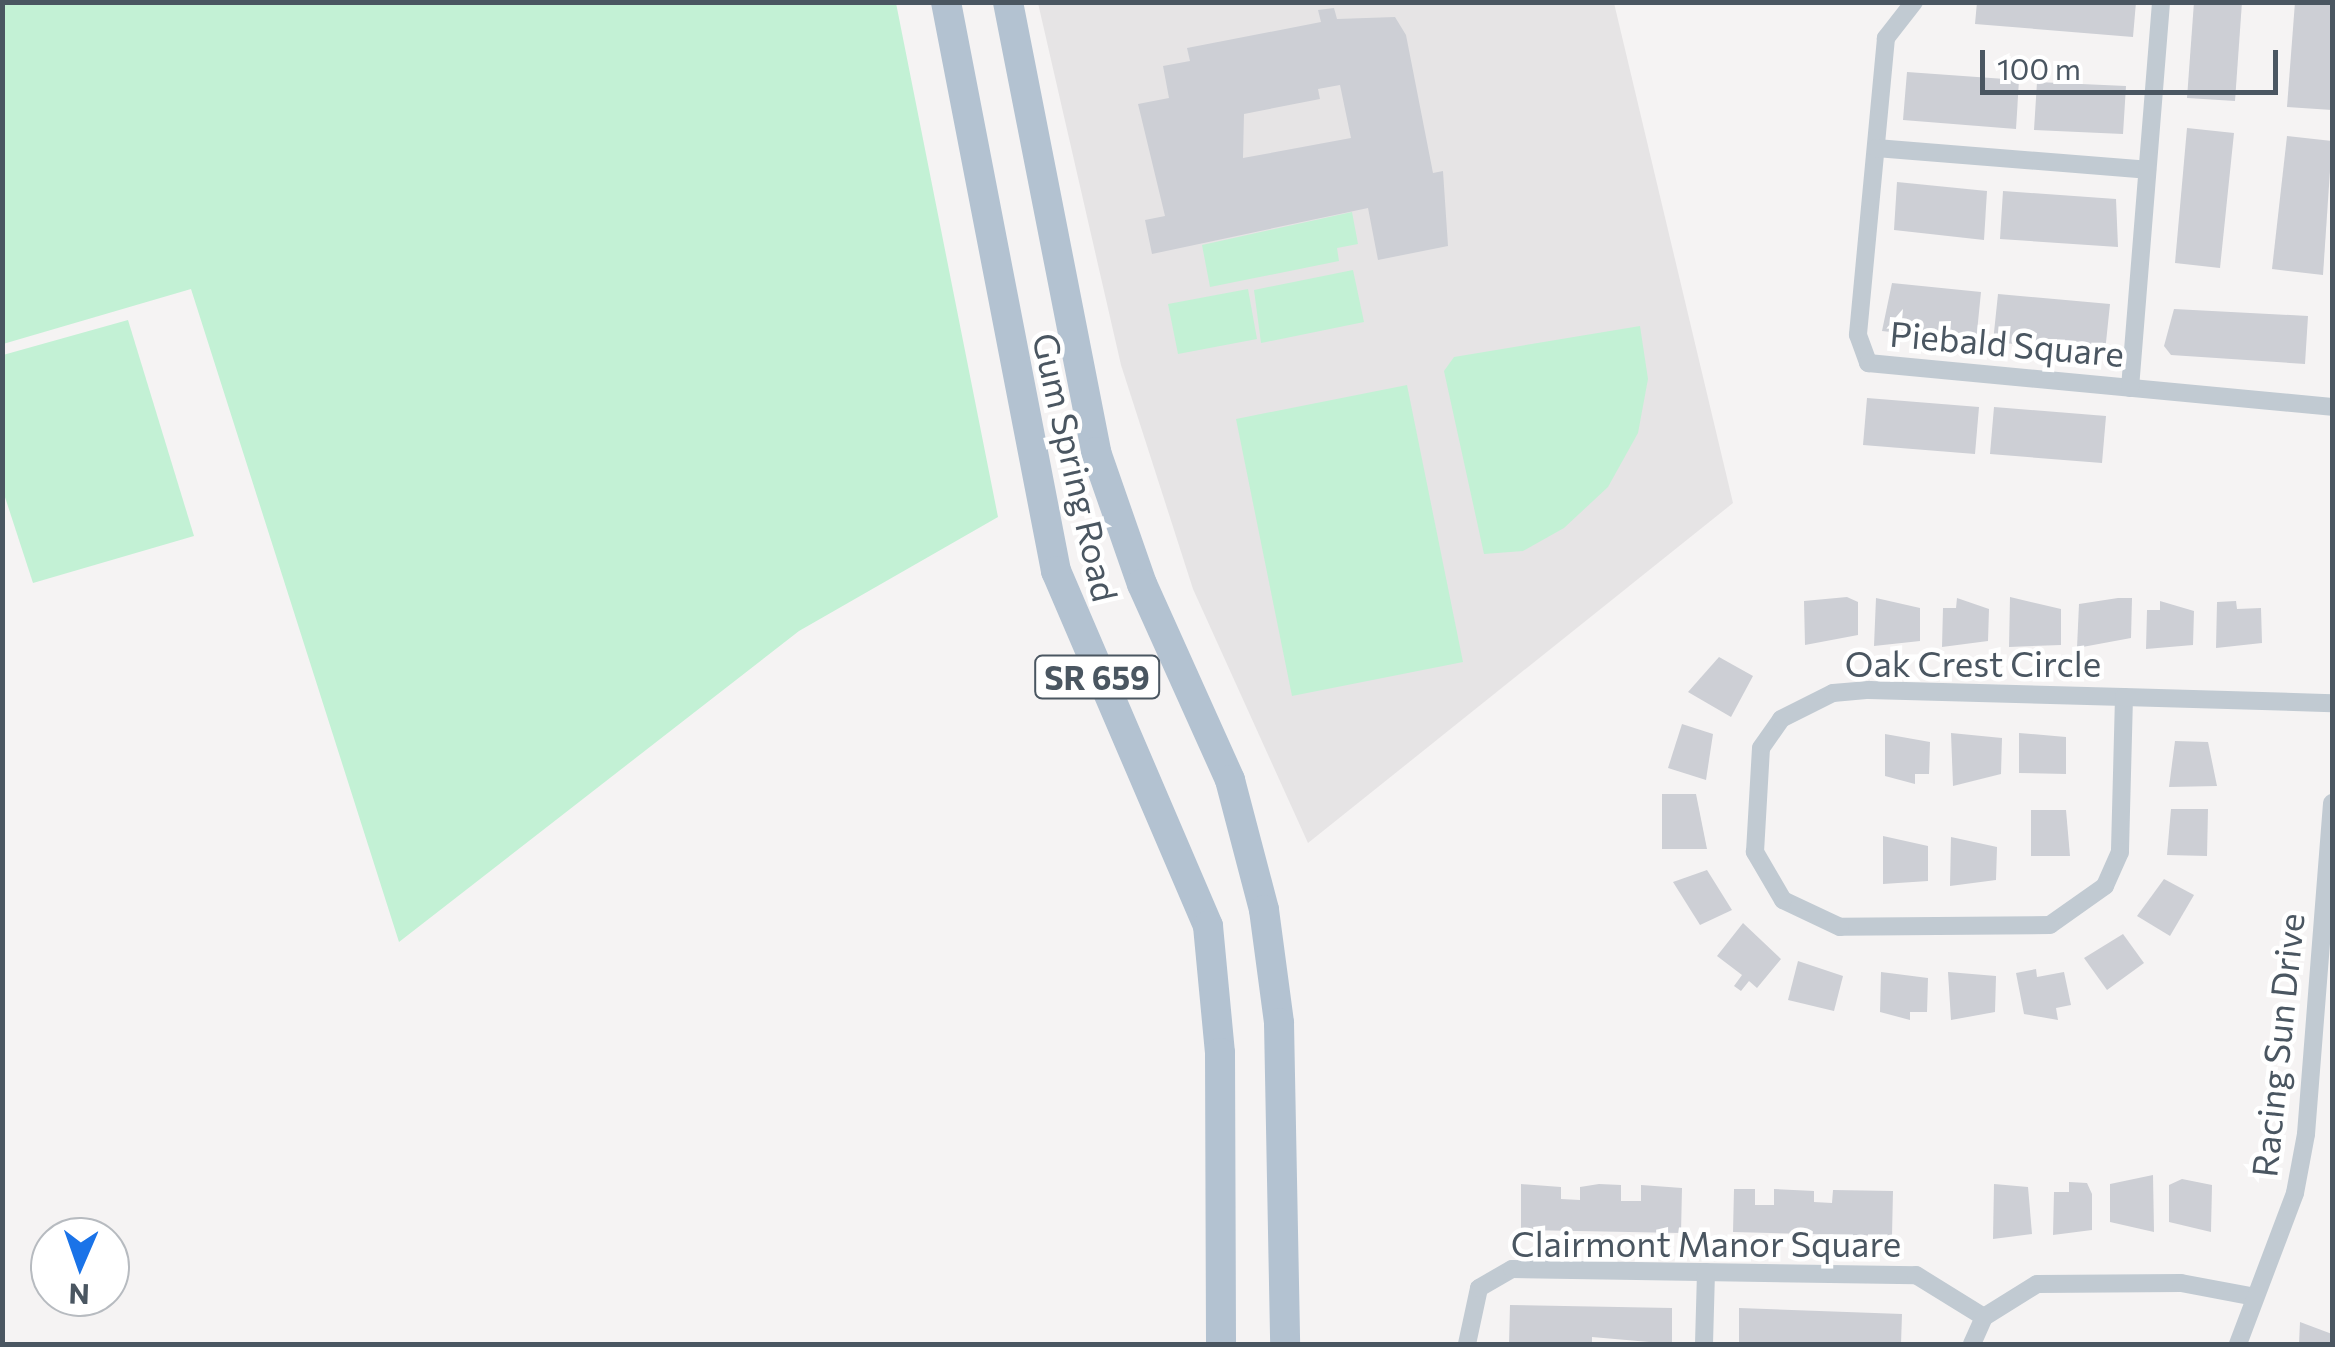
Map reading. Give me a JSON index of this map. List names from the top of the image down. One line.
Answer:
{"streets":{"main road":["Gum Spring Road","SR 659"],"street":["Piebald Square","Oak Crest Circle","Racing Sun Drive","Clairmont Manor Square"]},"scale_bar":"100 m","north":"bottom"}
